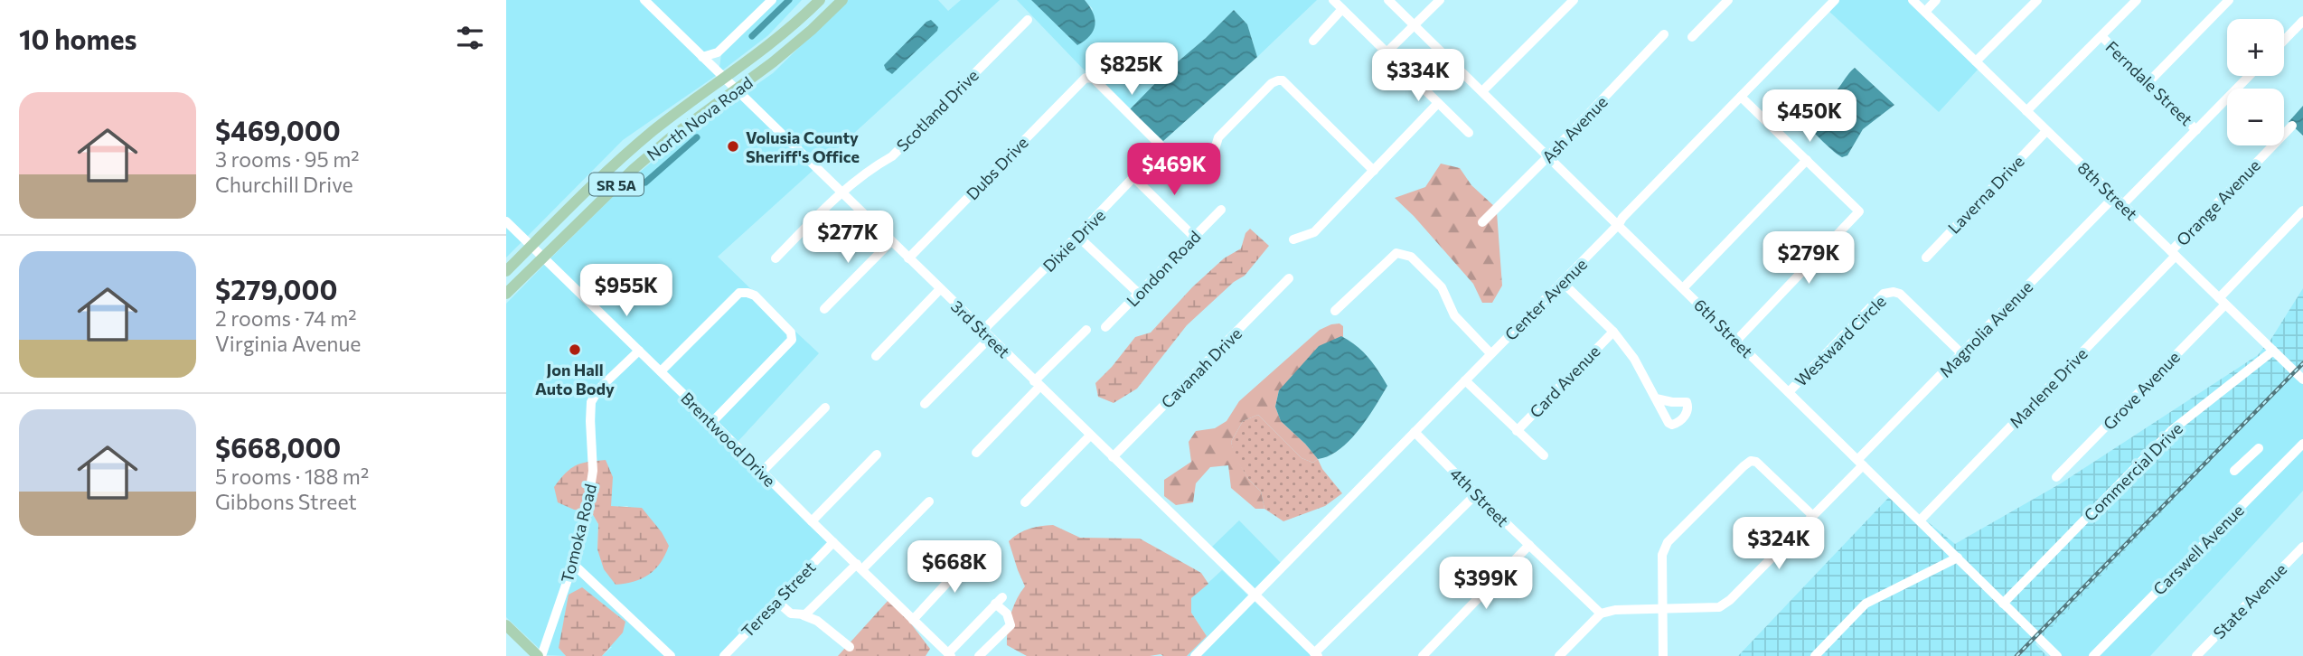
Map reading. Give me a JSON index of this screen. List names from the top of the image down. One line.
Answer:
{"streets":{"main road":["North Nova Road","SR 5A"],"street":["Ferndale Street","Scotland Drive","Ash Avenue","Dubs Drive","8th Street","Laverna Drive","Orange Avenue","Dixie Drive","London Road","Center Avenue","6th Street","3rd Street","Magnolia Avenue","Westward Circle","Cavanah Drive","Card Avenue","Marlene Drive","Grove Avenue","Brentwood Drive","Commercial Drive","4th Street","Tomoka Road","Carswell Avenue","Teresa Street","State Avenue"]},"crossings":[["Scotland Drive","3rd Street"],["North Nova Road","3rd Street"],["North Nova Road","Brentwood Drive"],["Ash Avenue","6th Street"],["Dubs Drive","Dixie Drive"],["Dubs Drive","3rd Street"],["8th Street","Laverna Drive"],["8th Street","Orange Avenue"],["8th Street","Magnolia Avenue"],["8th Street","Marlene Drive"],["8th Street","Grove Avenue"],["8th Street","Commercial Drive"],["Orange Avenue","Marlene Drive"],["Dixie Drive","3rd Street"],["Center Avenue","6th Street"],["Center Avenue","3rd Street"],["Center Avenue","4th Street"],["6th Street","Magnolia Avenue"],["6th Street","Westward Circle"],["6th Street","Marlene Drive"],["6th Street","Commercial Drive"],["3rd Street","Cavanah Drive"],["Magnolia Avenue","Westward Circle"],["Magnolia Avenue","4th Street"],["Brentwood Drive","Tomoka Road"],["Brentwood Drive","Teresa Street"]],"places":["Volusia County Sheriff's Office","Jon Hall Auto Body"],"page":{"heading":"10 homes","map_buttons":["+","−"],"price":["$825K","$334K","$450K","$469K","$277K","$279K","$955K","$324K","$668K","$399K"],"list":[{"name":"$469,000","note":"3 rooms · 95 m² · Churchill Drive"},{"name":"$279,000","note":"2 rooms · 74 m² · Virginia Avenue"},{"name":"$668,000","note":"5 rooms · 188 m² · Gibbons Street"}]}}
